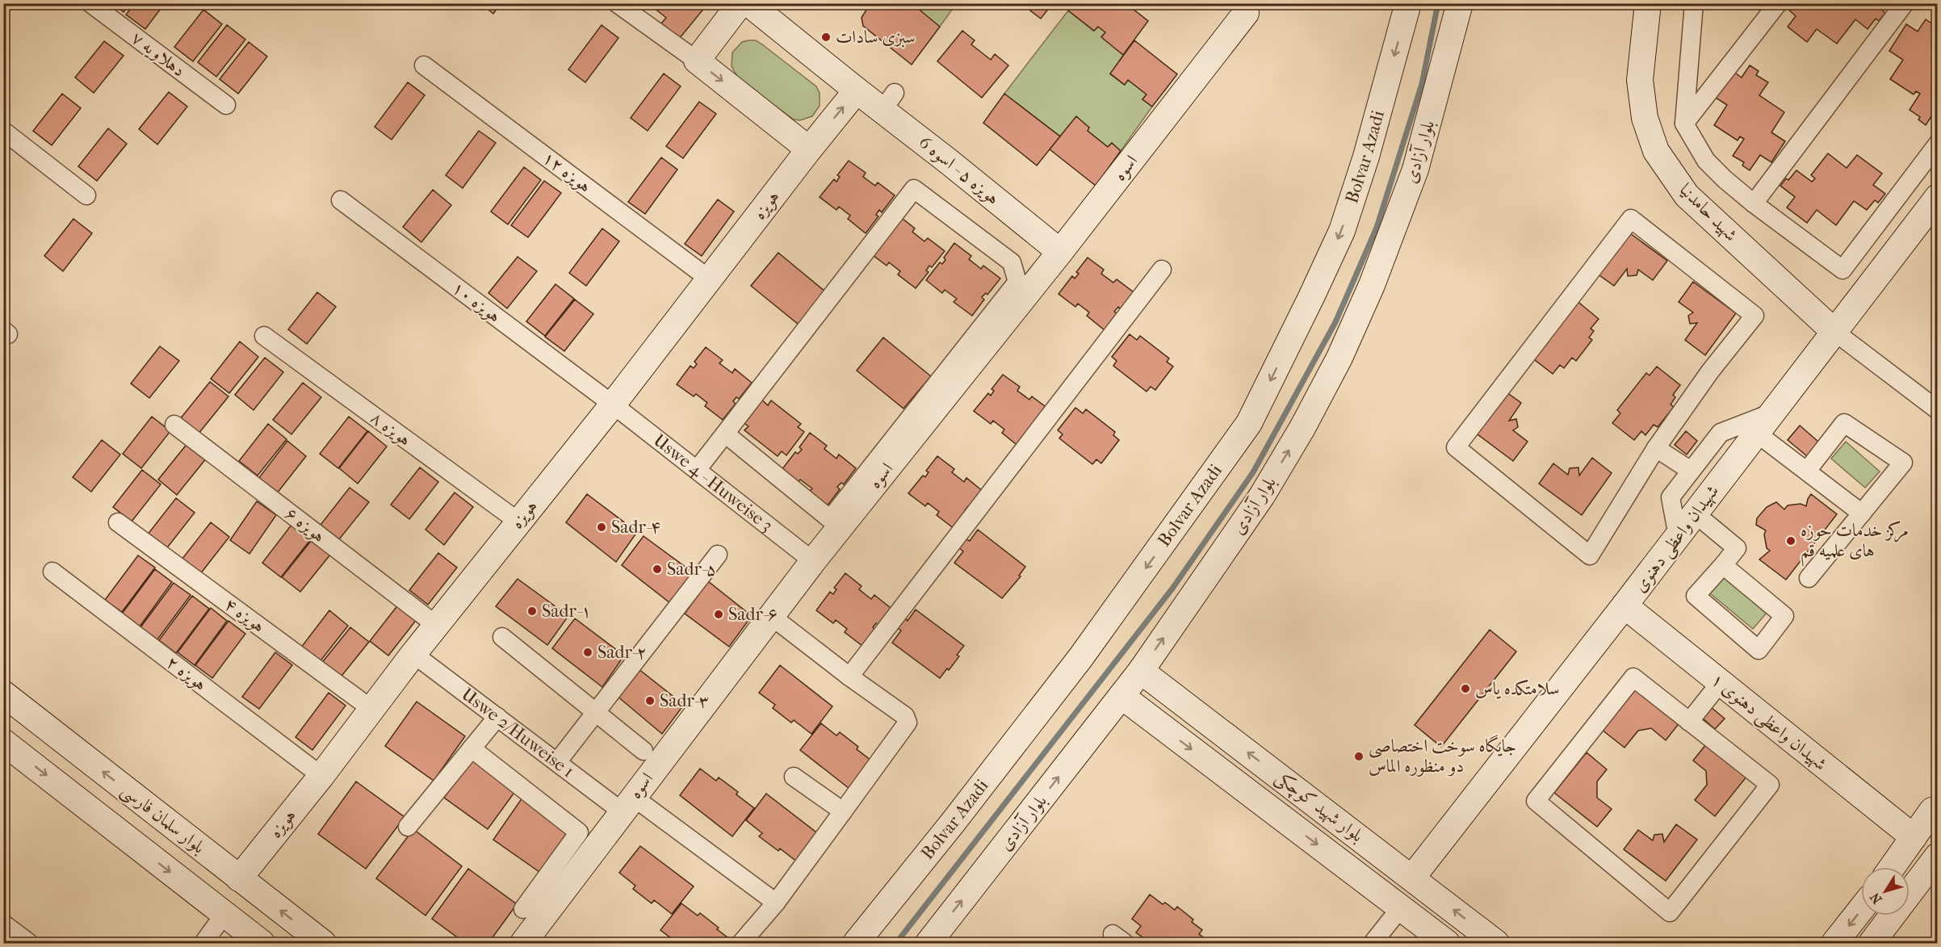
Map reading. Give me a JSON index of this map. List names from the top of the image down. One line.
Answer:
{"streets":{"street":["دهلاویه ۷","بلوار آزادی","Bolvar Azadi","اسوه","هویزه ۵ - اسوه 6","هویزه ۱۲","هویزه","شهید حامدنیا","هویزه ۱۰","هویزه ۸","Uswe 4 - Huweise 3","هویزه ۶","شهیدان واعظی دهنوی","هویزه ۴","هویزه ۲","شهیدان واعظی دهنوی ۱","Uswe 2/Huweise 1","بلوار شهید کوچکی","بلوار سلمان فارسی"]},"crossings":[["بلوار آزادی","بلوار شهید کوچکی"],["اسوه","هویزه ۵ - اسوه 6"],["اسوه","Uswe 4 - Huweise 3"],["اسوه","Uswe 2/Huweise 1"],["هویزه ۵ - اسوه 6","هویزه"],["هویزه ۱۲","هویزه"],["هویزه","هویزه ۱۰"],["هویزه","هویزه ۸"],["هویزه","Uswe 4 - Huweise 3"],["هویزه","هویزه ۶"],["هویزه","هویزه ۴"],["هویزه","هویزه ۲"],["هویزه","Uswe 2/Huweise 1"],["هویزه","بلوار سلمان فارسی"],["شهید حامدنیا","شهیدان واعظی دهنوی"],["هویزه ۱۰","Uswe 4 - Huweise 3"],["شهیدان واعظی دهنوی","شهیدان واعظی دهنوی ۱"],["شهیدان واعظی دهنوی","بلوار شهید کوچکی"]],"places":["سبزی سادات","Sadr-۴","مرکز خدمات حوزه های علمیه قم","Sadr-۵","Sadr-۱","Sadr-۶","Sadr-۲","سلامتکده یاس","Sadr-۳","جایگاه سوخت اختصاصی دو منظوره الماس"],"north":"bottom left"}
